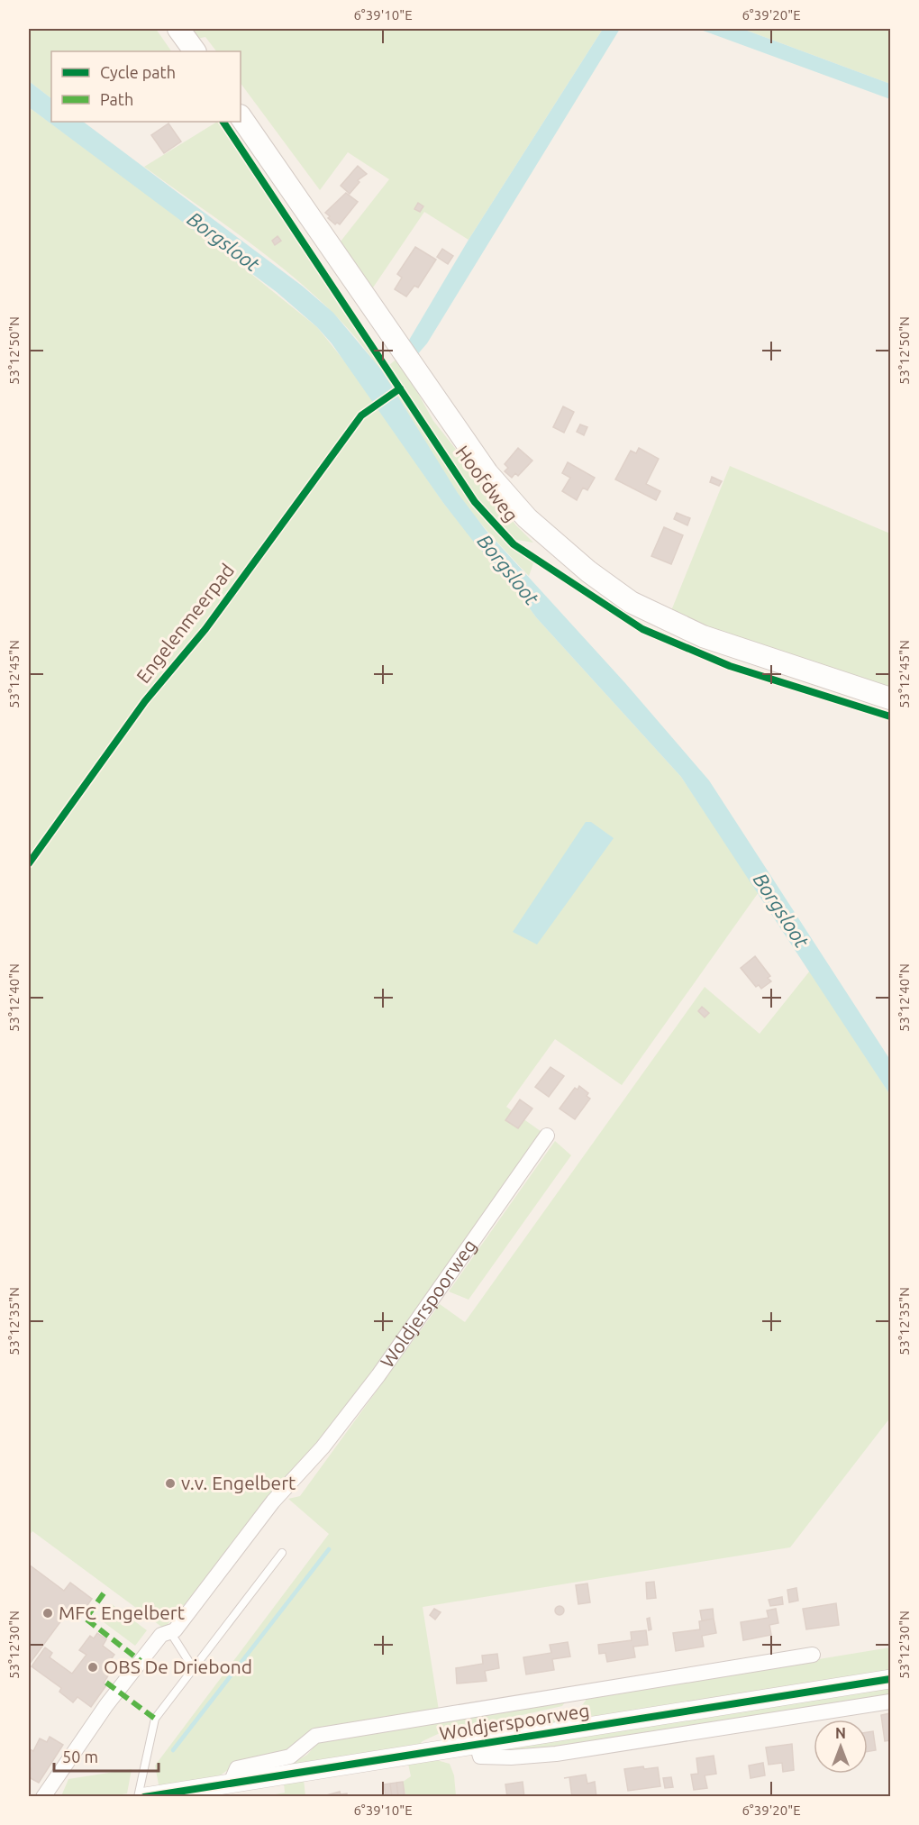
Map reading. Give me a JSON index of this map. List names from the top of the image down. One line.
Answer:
{"streets":{"main road":["Hoofdweg"],"street":["Woldjerspoorweg"],"cycle path":["Engelenmeerpad"]},"water":["Borgsloot"],"places":["v.v. Engelbert","MFC Engelbert","OBS De Driebond"],"legend":["Cycle path","Path"],"scale_bar":"50 m","north":"top","coordinates":["6°39'10\"E","6°39'20\"E","53°12'50\"N","53°12'45\"N","53°12'40\"N","53°12'35\"N","53°12'30\"N"]}
